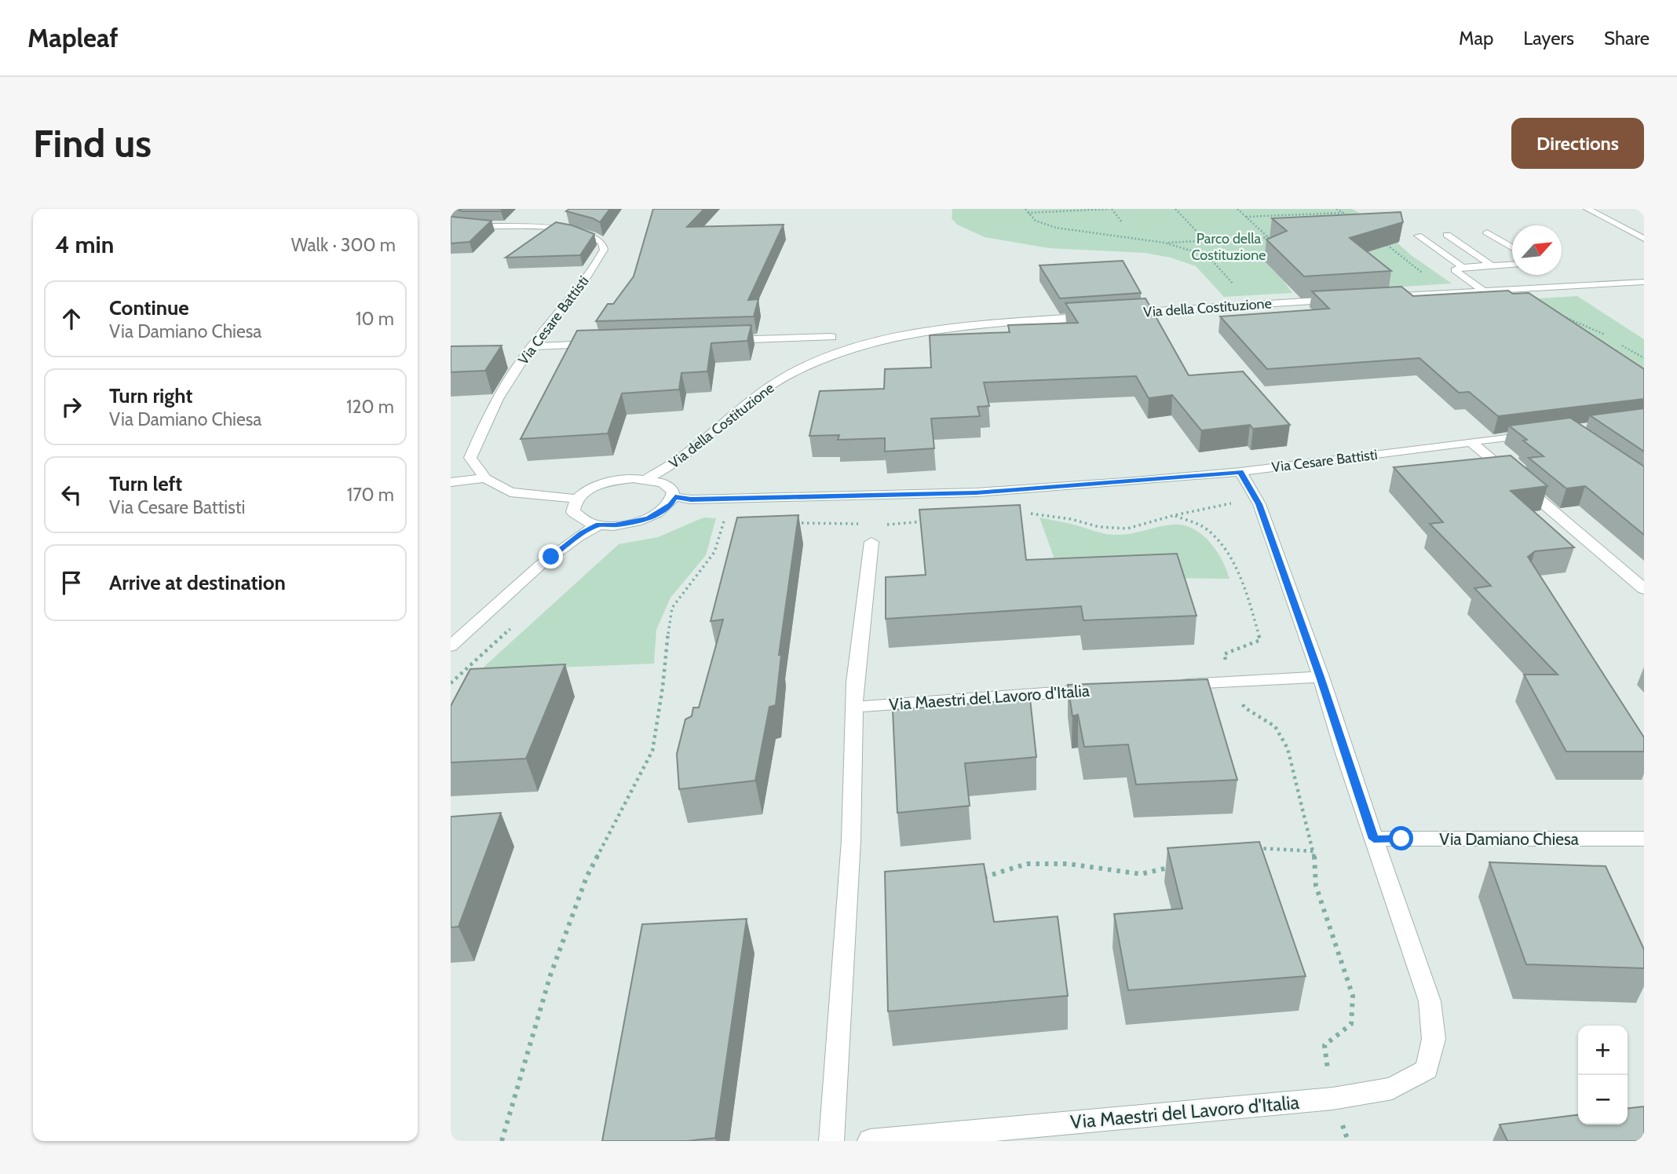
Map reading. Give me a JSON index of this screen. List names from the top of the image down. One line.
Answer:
{"streets":{"street":["Via della Costituzione","Via Cesare Battisti","Via Maestri del Lavoro d'Italia","Via Damiano Chiesa"]},"crossings":[["Via Maestri del Lavoro d'Italia","Via Damiano Chiesa"]],"parks":["Parco della Costituzione"],"north":"top right","page":{"header":"Mapleaf","nav":["Map","Layers","Share"],"buttons":"Directions","title":"Find us","heading":["4 min","Walk · 300 m"],"list":[["Continue","Via Damiano Chiesa","10 m"],["Turn right","Via Damiano Chiesa","120 m"],["Turn left","Via Cesare Battisti","170 m"],"Arrive at destination"],"map_buttons":["+","−"]}}
